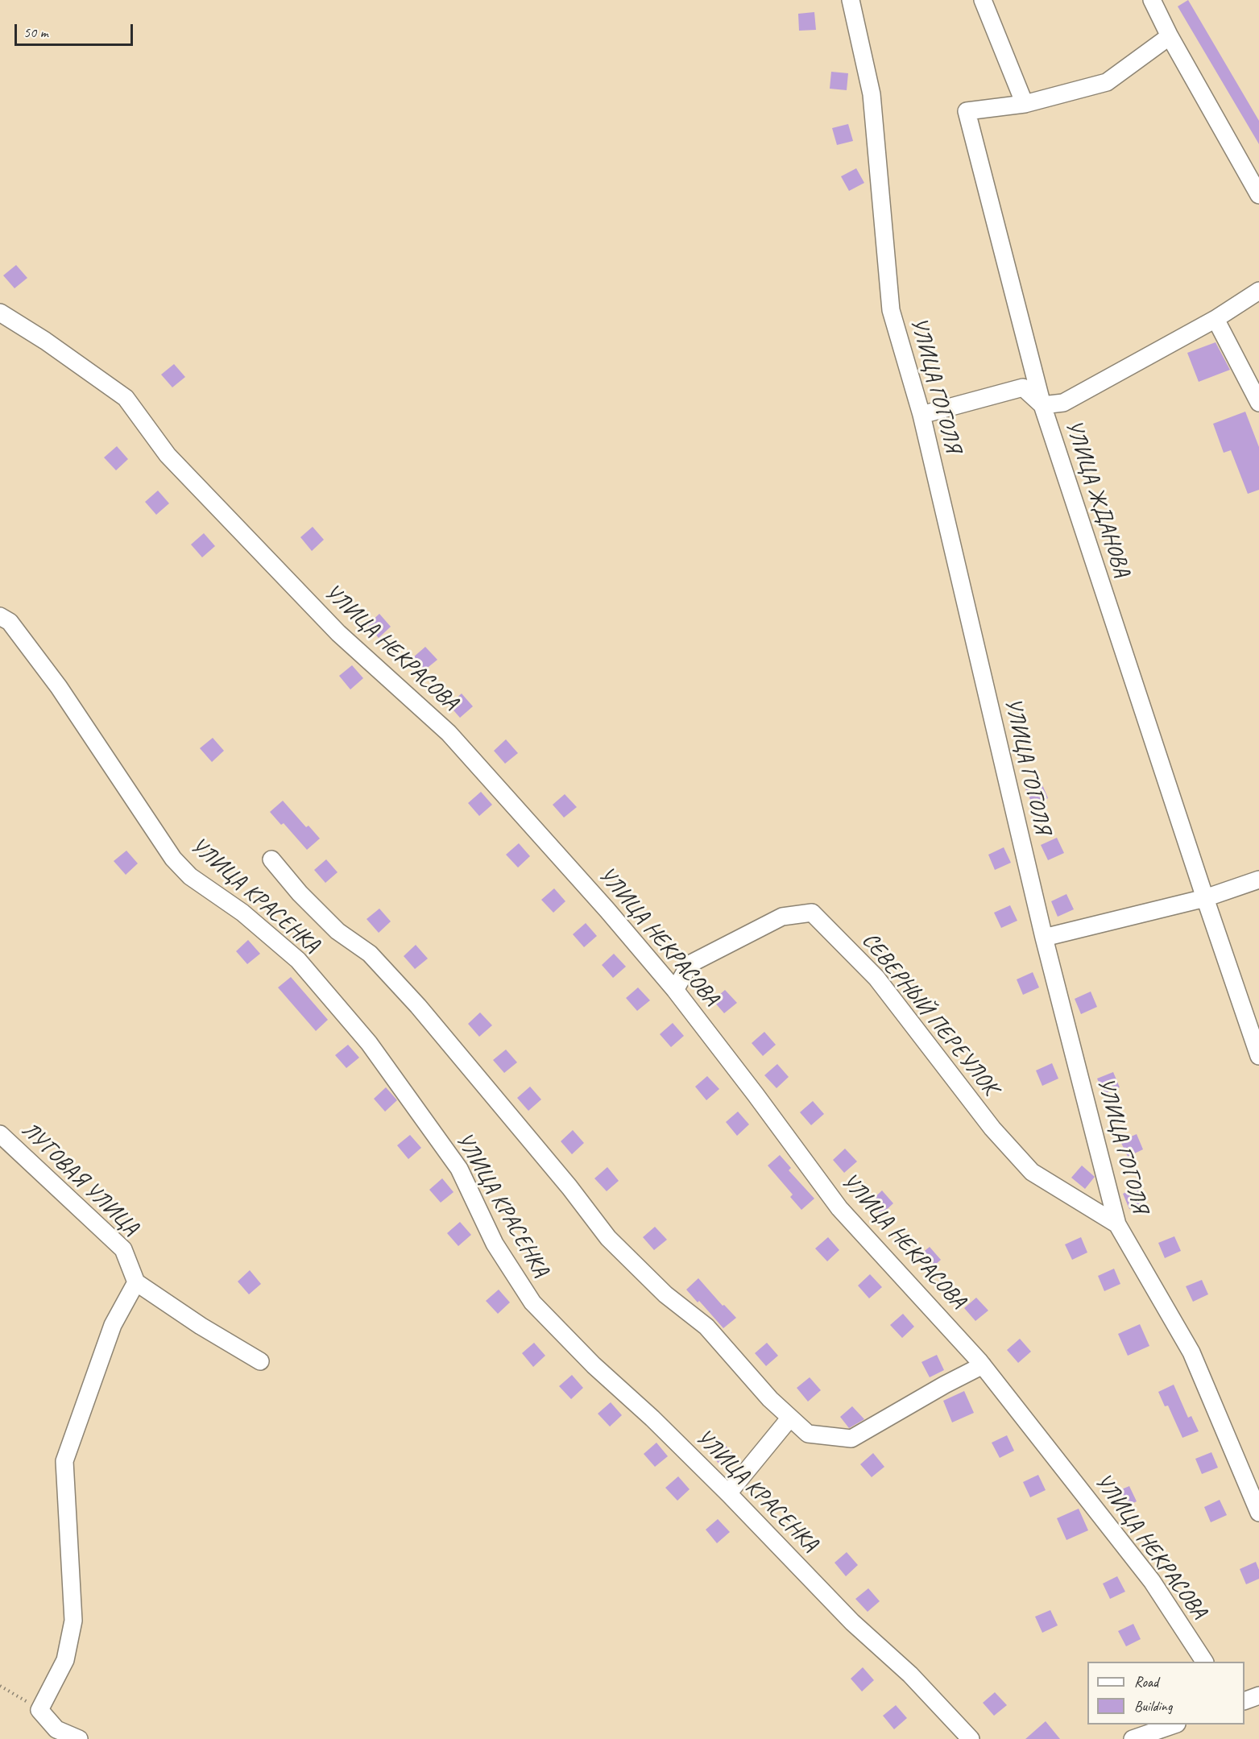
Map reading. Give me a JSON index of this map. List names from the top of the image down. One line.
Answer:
{"streets":{"street":["УЛИЦА ГОГОЛЯ","УЛИЦА ЖДАНОВА","УЛИЦА НЕКРАСОВА","УЛИЦА КРАСЕНКА","СЕВЕРНЫЙ ПЕРЕУЛОК","ЛУГОВАЯ УЛИЦА"]},"crossings":[["УЛИЦА ГОГОЛЯ","СЕВЕРНЫЙ ПЕРЕУЛОК"],["УЛИЦА НЕКРАСОВА","УЛИЦА КРАСЕНКА"],["УЛИЦА НЕКРАСОВА","СЕВЕРНЫЙ ПЕРЕУЛОК"]],"legend":["Road","Building"],"scale_bar":"50 m"}
